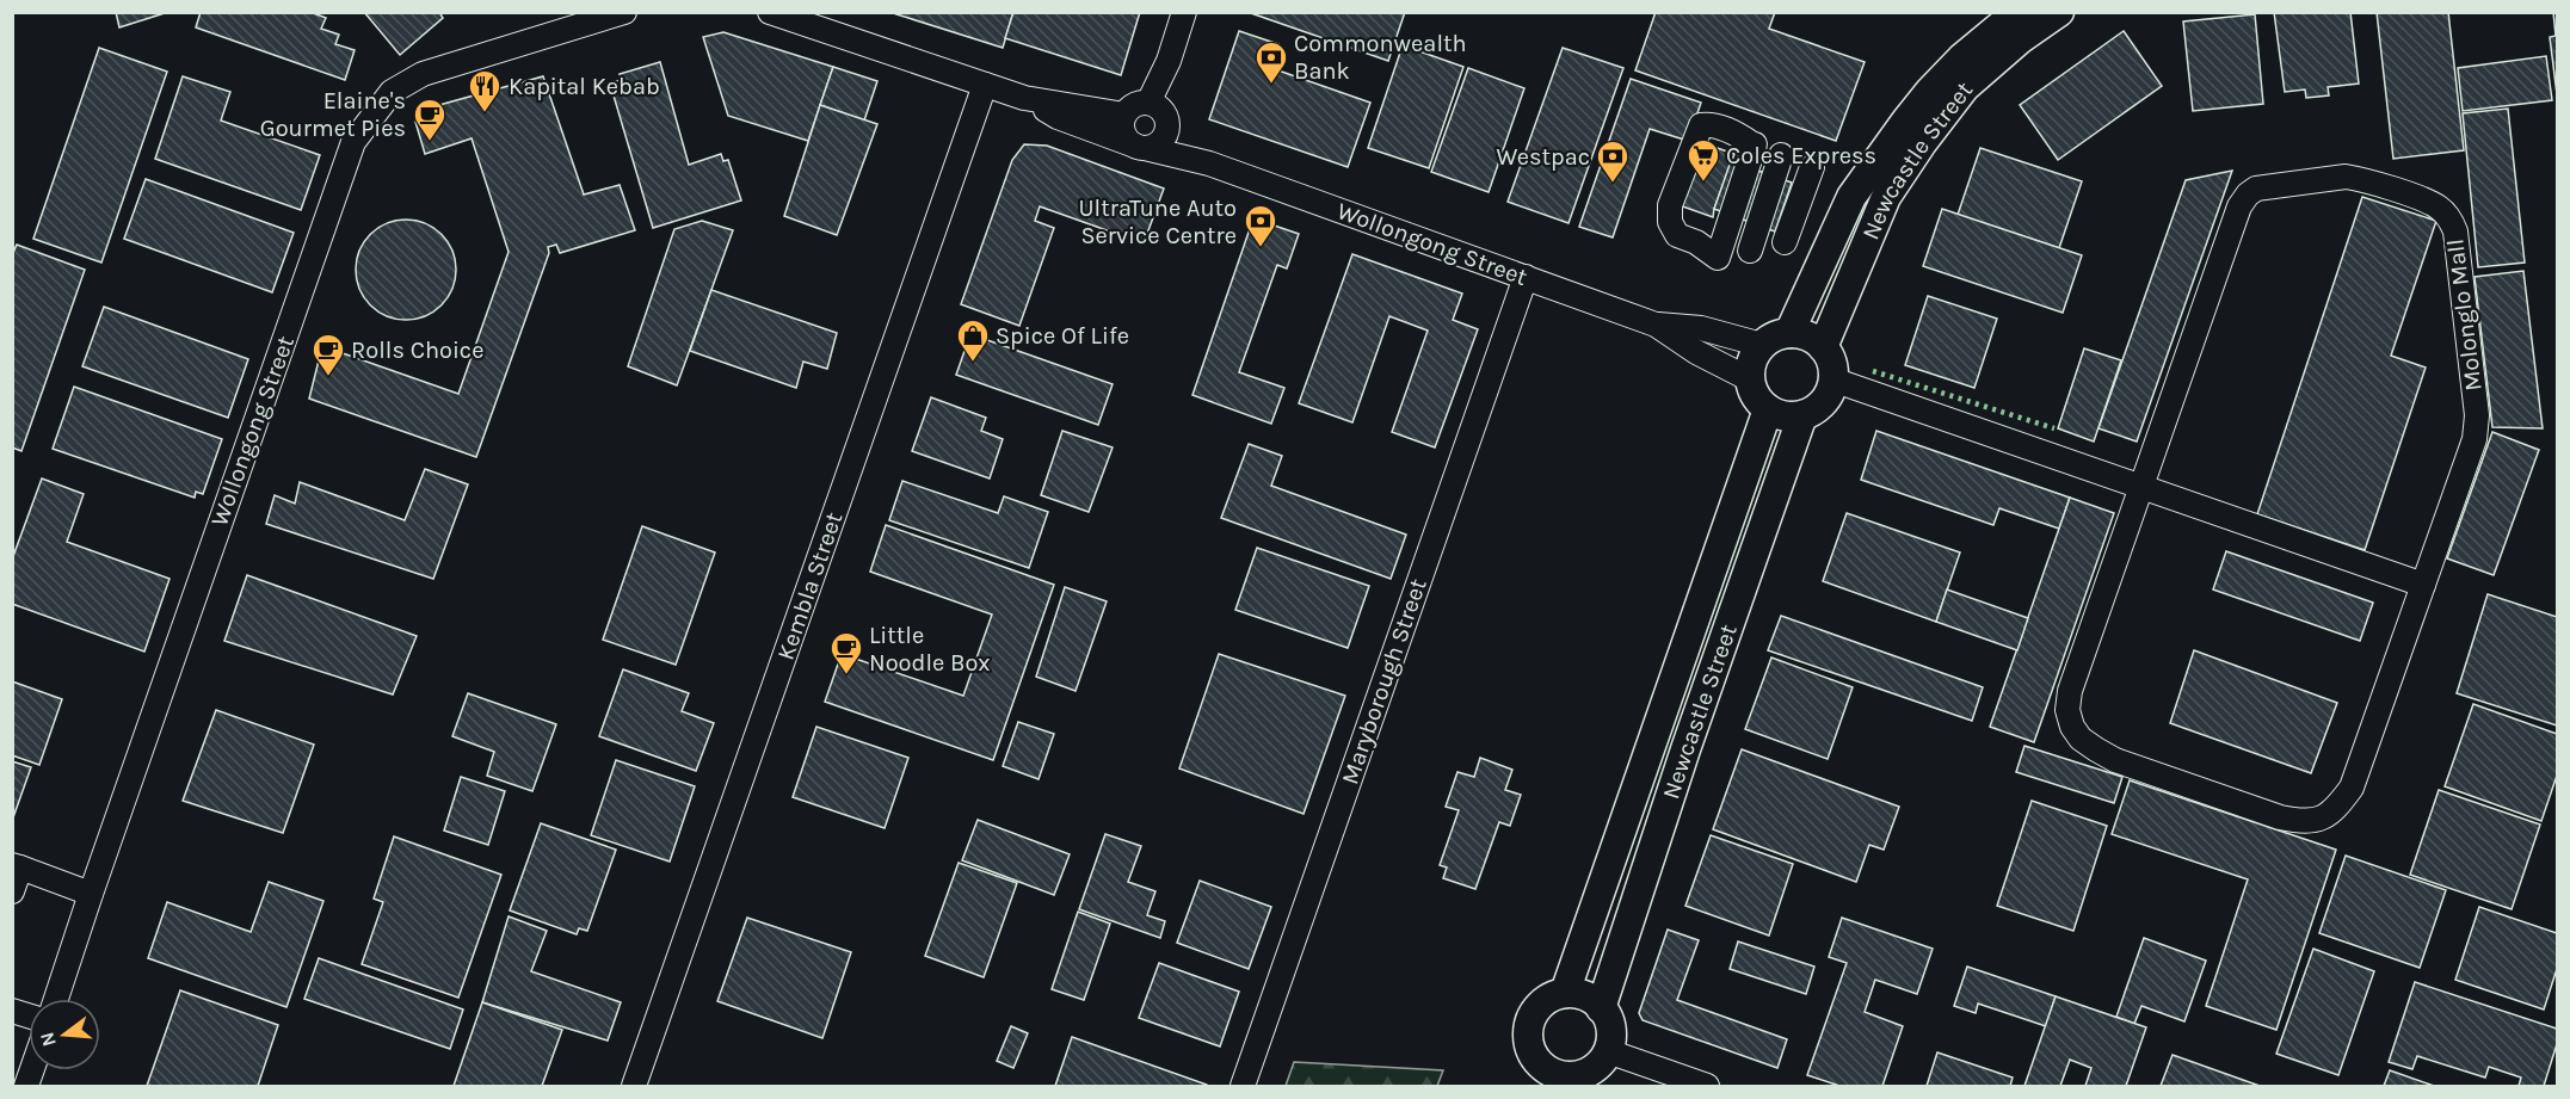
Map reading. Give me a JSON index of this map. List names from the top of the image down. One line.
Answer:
{"streets":{"main road":["Newcastle Street"],"street":["Wollongong Street","Molonglo Mall","Kembla Street","Maryborough Street"]},"crossings":[["Newcastle Street","Wollongong Street"],["Wollongong Street","Kembla Street"],["Wollongong Street","Maryborough Street"]],"places":{"bank":["Commonwealth Bank","Westpac","UltraTune Auto Service Centre"],"restaurant":["Kapital Kebab"],"cafe":["Elaine's Gourmet Pies","Rolls Choice","Little Noodle Box"],"supermarket":["Coles Express"],"shop":["Spice Of Life"]},"north":"left"}
